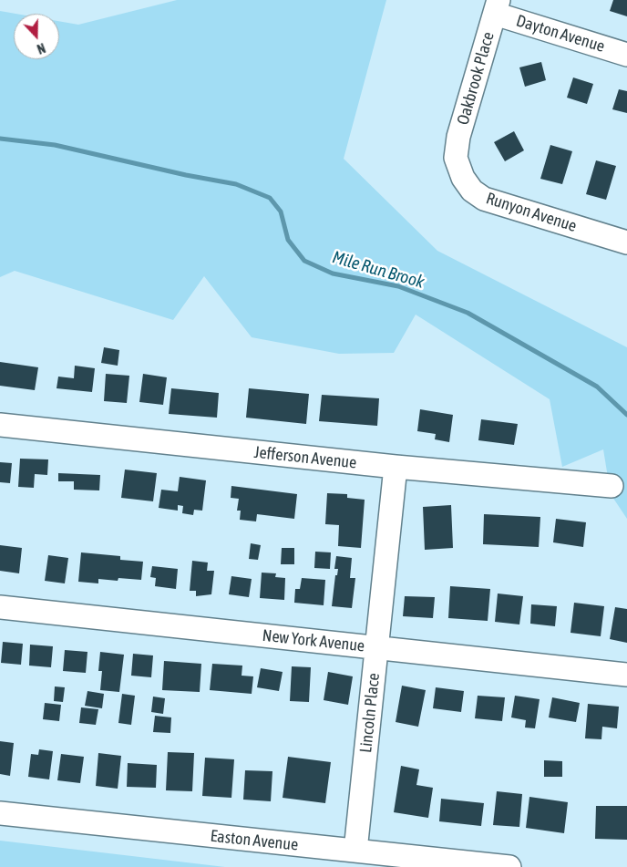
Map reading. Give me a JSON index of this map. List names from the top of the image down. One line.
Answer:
{"streets":{"street":["Dayton Avenue","Oakbrook Place","Runyon Avenue","Jefferson Avenue","New York Avenue","Lincoln Place","Easton Avenue"]},"crossings":[["Dayton Avenue","Oakbrook Place"],["Oakbrook Place","Runyon Avenue"],["Jefferson Avenue","Lincoln Place"],["New York Avenue","Lincoln Place"],["Lincoln Place","Easton Avenue"]],"water":["Mile Run Brook"],"north":"bottom"}
